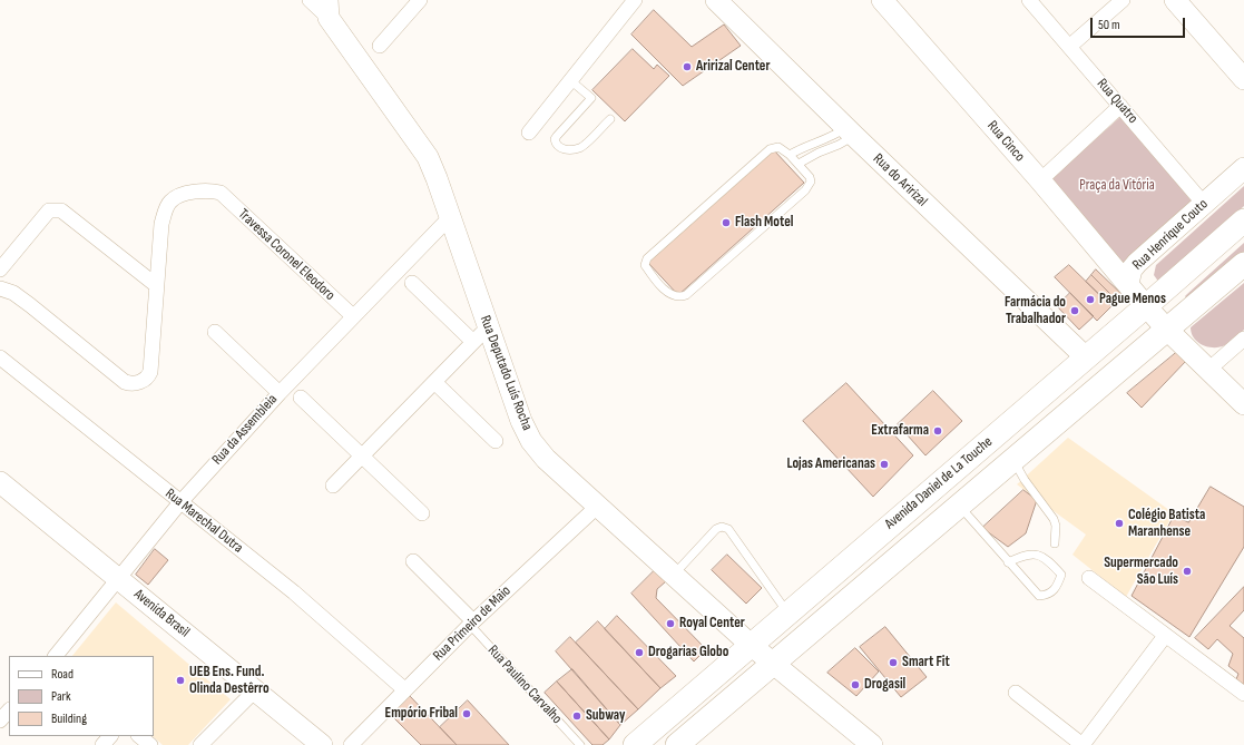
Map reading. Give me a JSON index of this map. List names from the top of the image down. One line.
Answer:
{"streets":{"main road":["Rua Cinco","Rua do Aririzal","Rua Henrique Couto","Rua Deputado Luís Rocha","Avenida Daniel de La Touche","Avenida Brasil"],"street":["Rua Quatro","Travessa Coronel Eleodoro","Rua da Assembleia","Rua Marechal Dutra","Rua Primeiro de Maio"],"lane":["Rua Paulino Carvalho"]},"crossings":[["Rua Quatro","Rua Henrique Couto"],["Rua Cinco","Rua Henrique Couto"],["Rua do Aririzal","Avenida Daniel de La Touche"],["Rua Henrique Couto","Avenida Daniel de La Touche"],["Travessa Coronel Eleodoro","Rua da Assembleia"],["Rua Deputado Luís Rocha","Rua da Assembleia"],["Rua Deputado Luís Rocha","Avenida Daniel de La Touche"],["Rua Deputado Luís Rocha","Rua Primeiro de Maio"],["Rua da Assembleia","Rua Marechal Dutra"],["Rua da Assembleia","Avenida Brasil"],["Rua Marechal Dutra","Rua Primeiro de Maio"],["Rua Primeiro de Maio","Rua Paulino Carvalho"]],"parks":["Praça da Vitória"],"places":["Aririzal Center","Flash Motel","Pague Menos","Farmácia do Trabalhador","Extrafarma","Lojas Americanas","Colégio Batista Maranhense","Supermercado São Luís","Royal Center","Drogarias Globo","Smart Fit","UEB Ens. Fund. Olinda Destêrro","Drogasil","Empório Fribal","Subway"],"legend":["Road","Park","Building"],"scale_bar":"50 m"}
